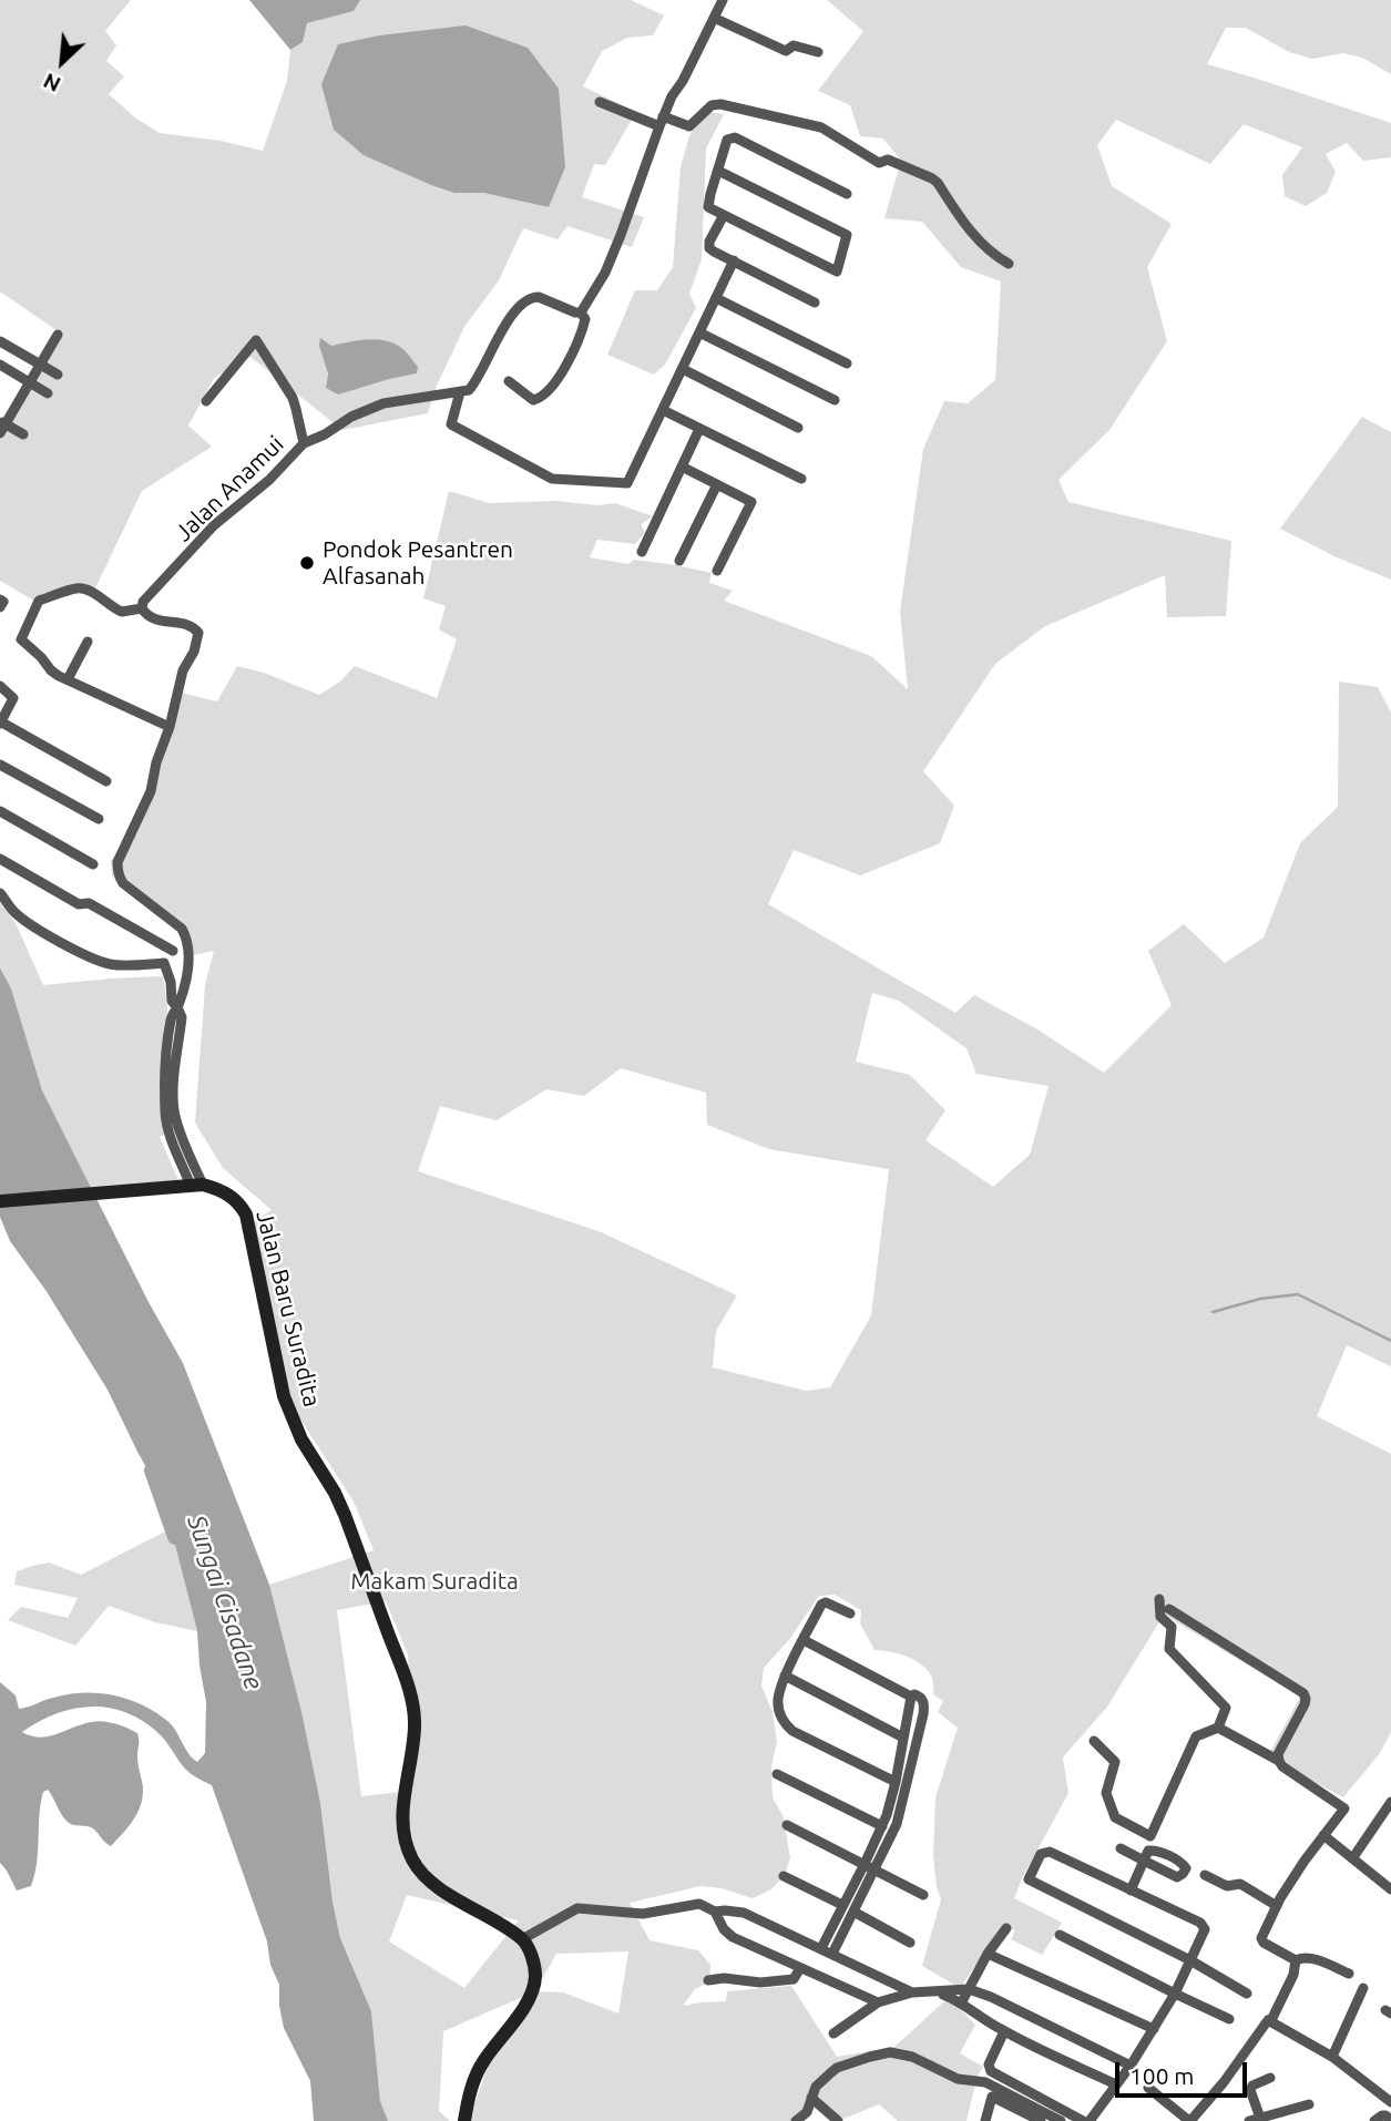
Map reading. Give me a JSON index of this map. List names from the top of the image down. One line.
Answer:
{"streets":{"main road":["Jalan Baru Suradita"],"street":["Jalan Anamui"]},"water":["Sungai Cisadane"],"parks":["Makam Suradita"],"places":["Pondok Pesantren Alfasanah"],"scale_bar":"100 m","north":"bottom left"}
